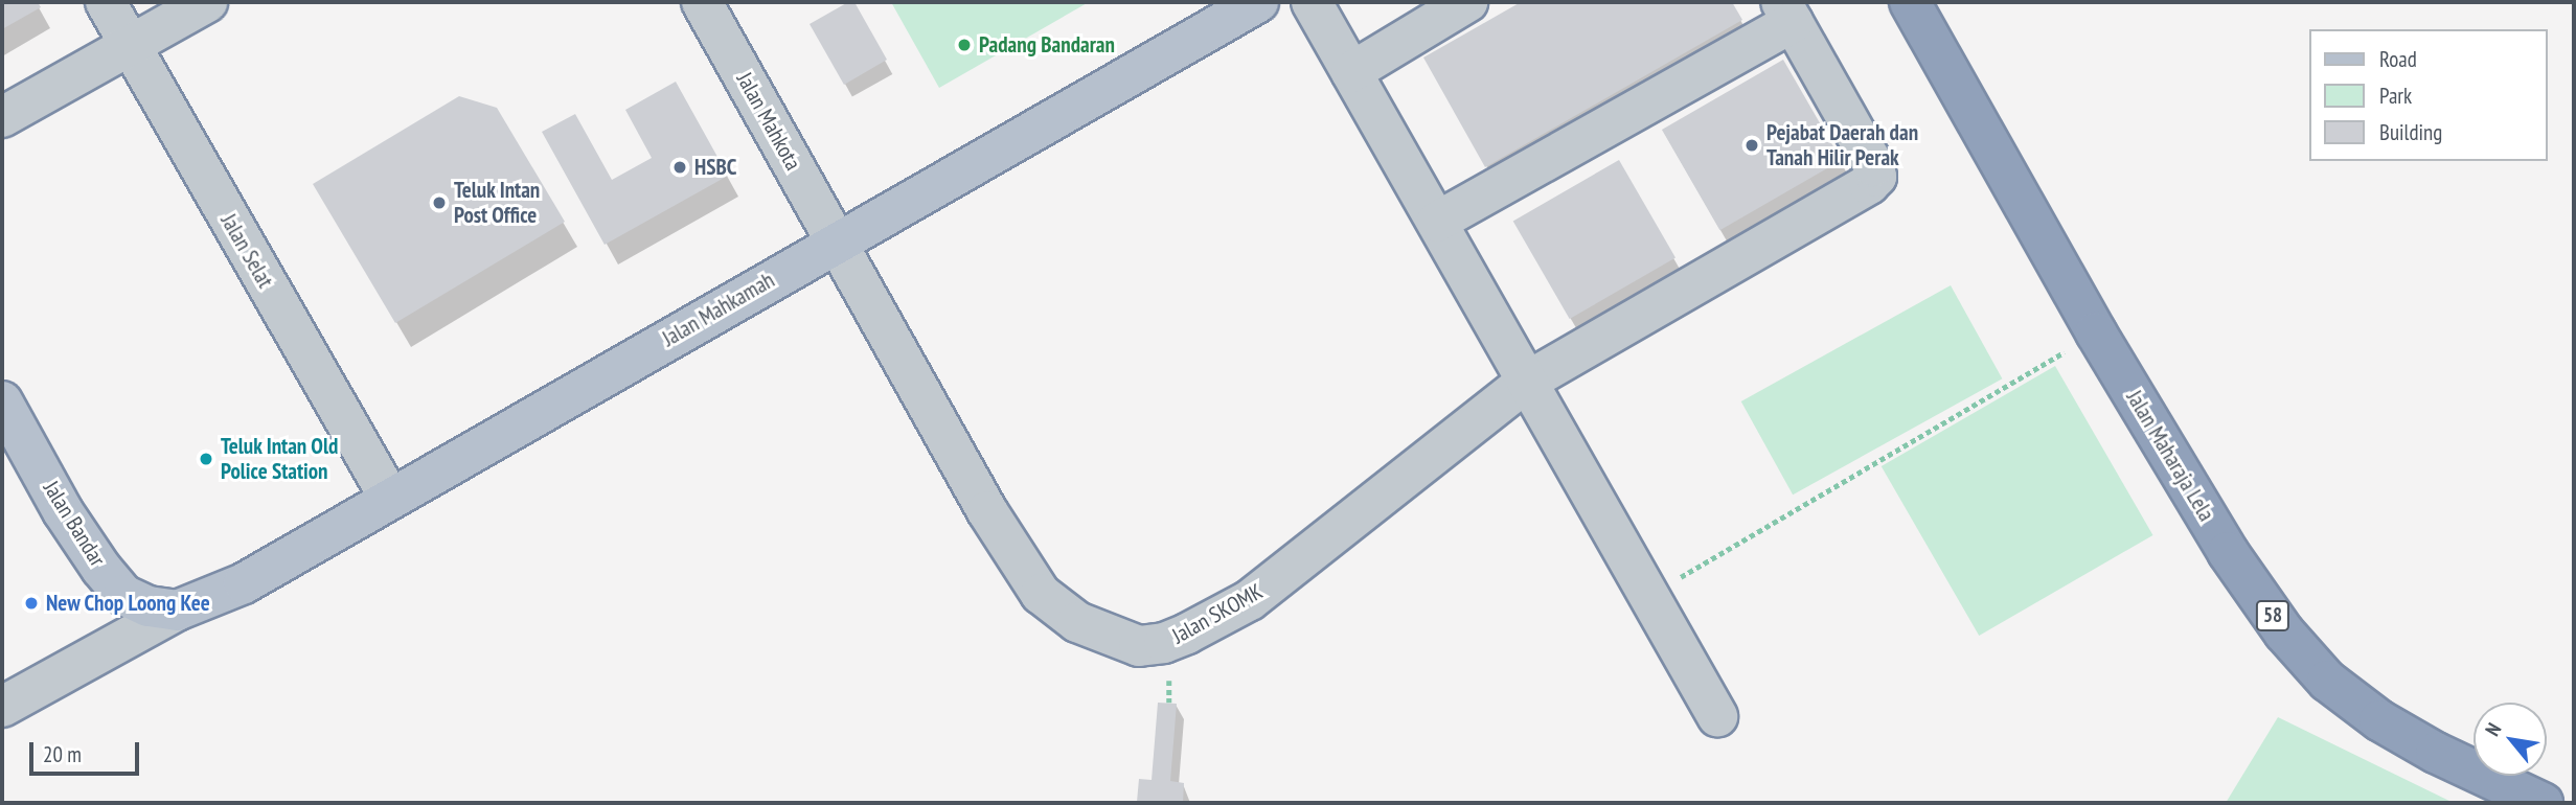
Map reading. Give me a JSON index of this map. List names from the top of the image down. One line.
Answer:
{"streets":{"highway":["Jalan Maharaja Lela","58"],"main road":["Jalan Mahkamah","Jalan Bandar"],"street":["Jalan Mahkota","Jalan Selat","Jalan SKOMK"]},"crossings":[["Jalan Mahkota","Jalan Mahkamah"],["Jalan Mahkota","Jalan SKOMK"],["Jalan Selat","Jalan Mahkamah"],["Jalan Mahkamah","Jalan Bandar"],["Jalan Mahkamah","Jalan SKOMK"]],"places":["Padang Bandaran","Pejabat Daerah dan Tanah Hilir Perak","HSBC","Teluk Intan Post Office","Teluk Intan Old Police Station","New Chop Loong Kee"],"legend":["Road","Park","Building"],"scale_bar":"20 m","north":"top left"}
